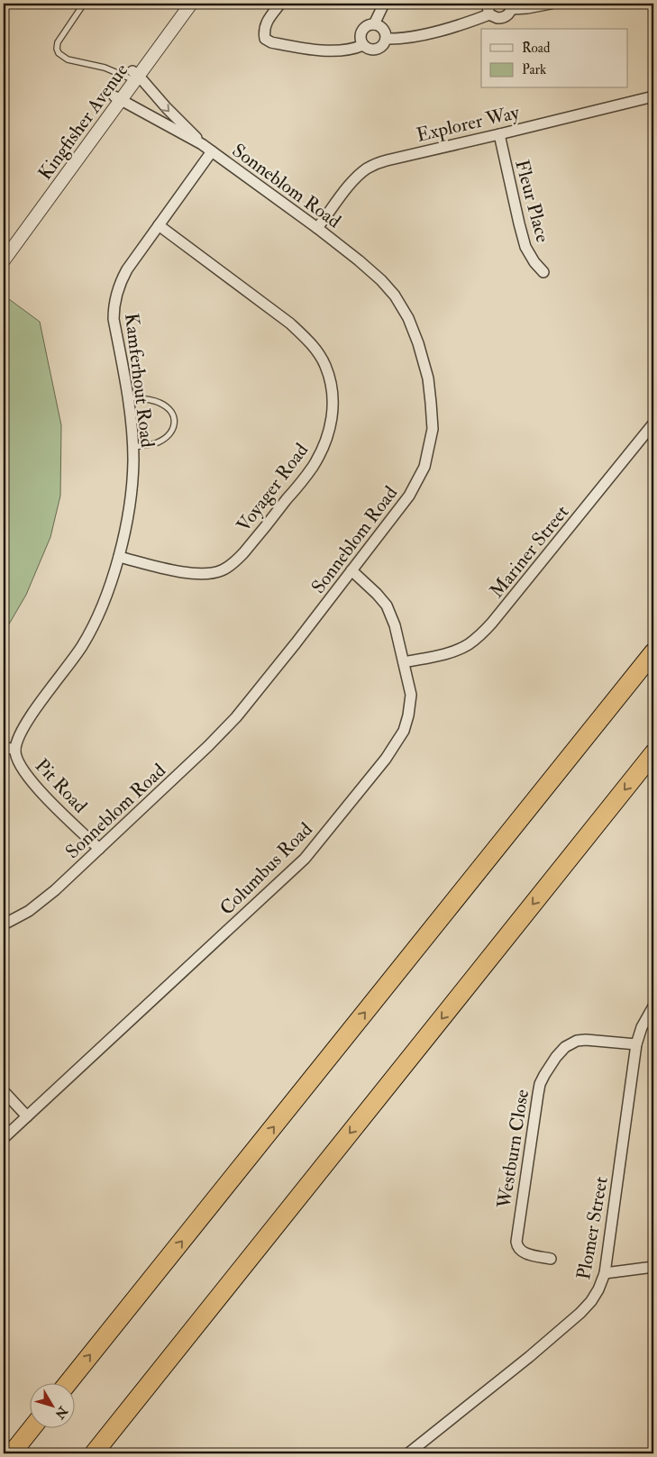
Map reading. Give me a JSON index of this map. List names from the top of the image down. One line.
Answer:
{"streets":{"street":["Kingfisher Avenue","Explorer Way","Sonneblom Road","Fleur Place","Kamferhout Road","Voyager Road","Mariner Street","Pit Road","Columbus Road","Westburn Close","Plomer Street"]},"crossings":[["Kingfisher Avenue","Sonneblom Road"],["Explorer Way","Sonneblom Road"],["Explorer Way","Fleur Place"],["Sonneblom Road","Kamferhout Road"],["Sonneblom Road","Pit Road"],["Sonneblom Road","Columbus Road"],["Kamferhout Road","Voyager Road"],["Kamferhout Road","Pit Road"],["Mariner Street","Columbus Road"],["Westburn Close","Plomer Street"]],"legend":["Road","Park"],"north":"bottom right"}
